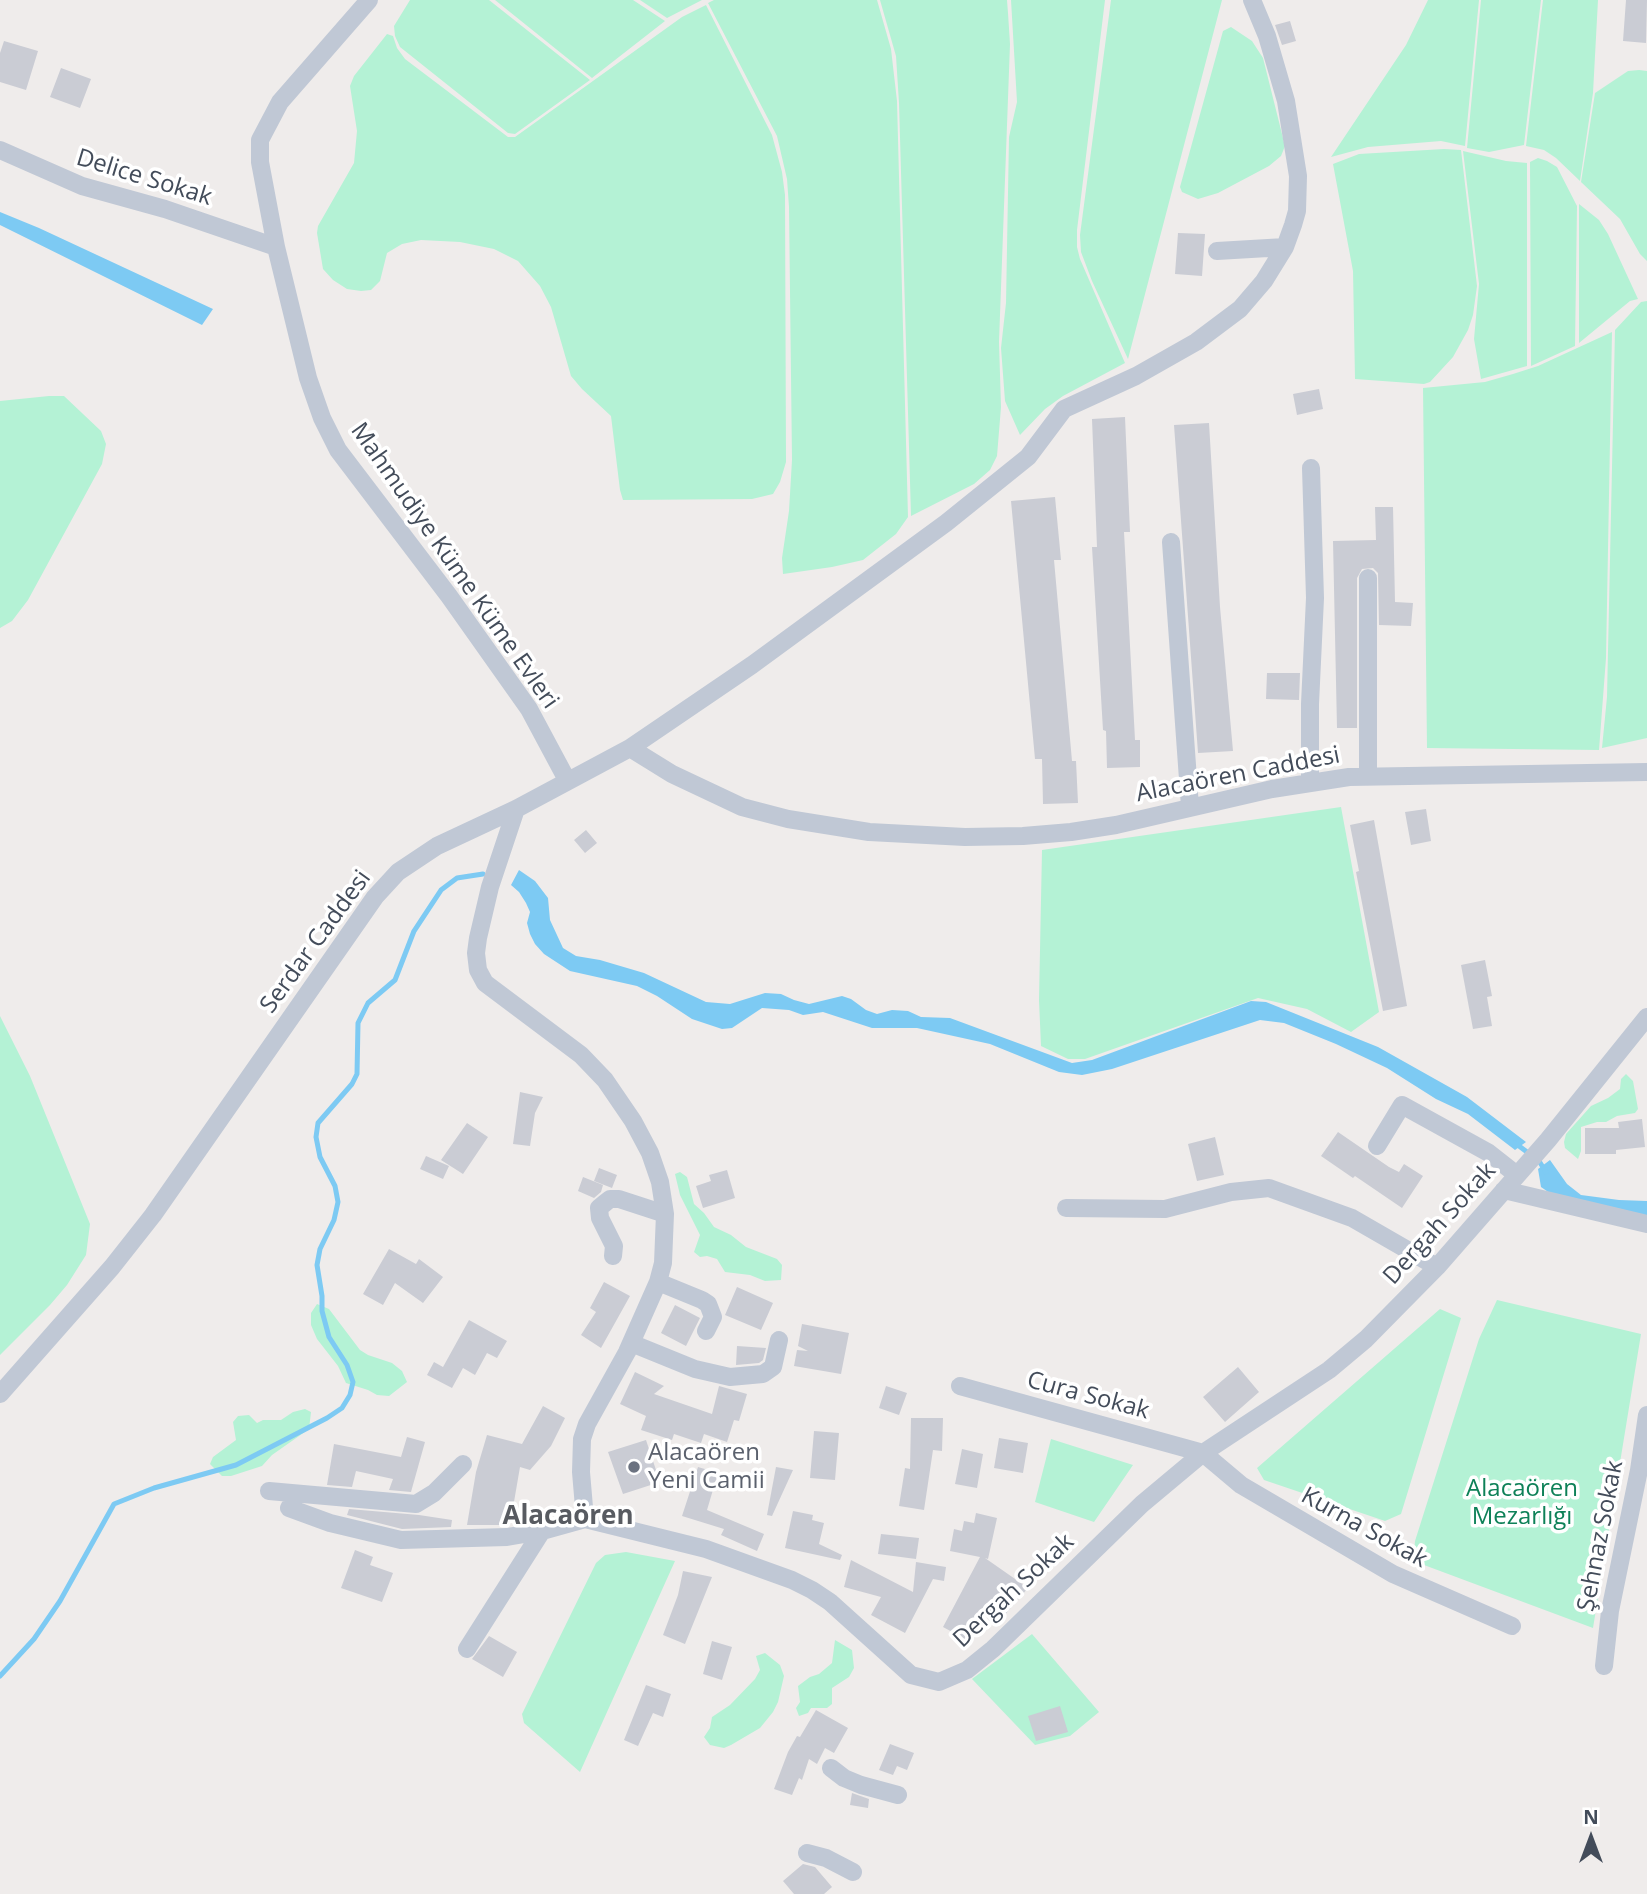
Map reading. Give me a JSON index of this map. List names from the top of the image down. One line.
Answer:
{"streets":{"street":["Delice Sokak","Mahmudiye Küme Küme Evleri","Alacaören Caddesi","Serdar Caddesi","Dergah Sokak","Cura Sokak","Kurna Sokak","Şehnaz Sokak"]},"crossings":[["Delice Sokak","Mahmudiye Küme Küme Evleri"],["Mahmudiye Küme Küme Evleri","Serdar Caddesi"],["Alacaören Caddesi","Serdar Caddesi"],["Dergah Sokak","Cura Sokak"],["Dergah Sokak","Kurna Sokak"],["Cura Sokak","Kurna Sokak"]],"districts":["Alacaören"],"parks":["Alacaören Mezarlığı"],"places":["Alacaören Yeni Camii"],"north":"top"}
